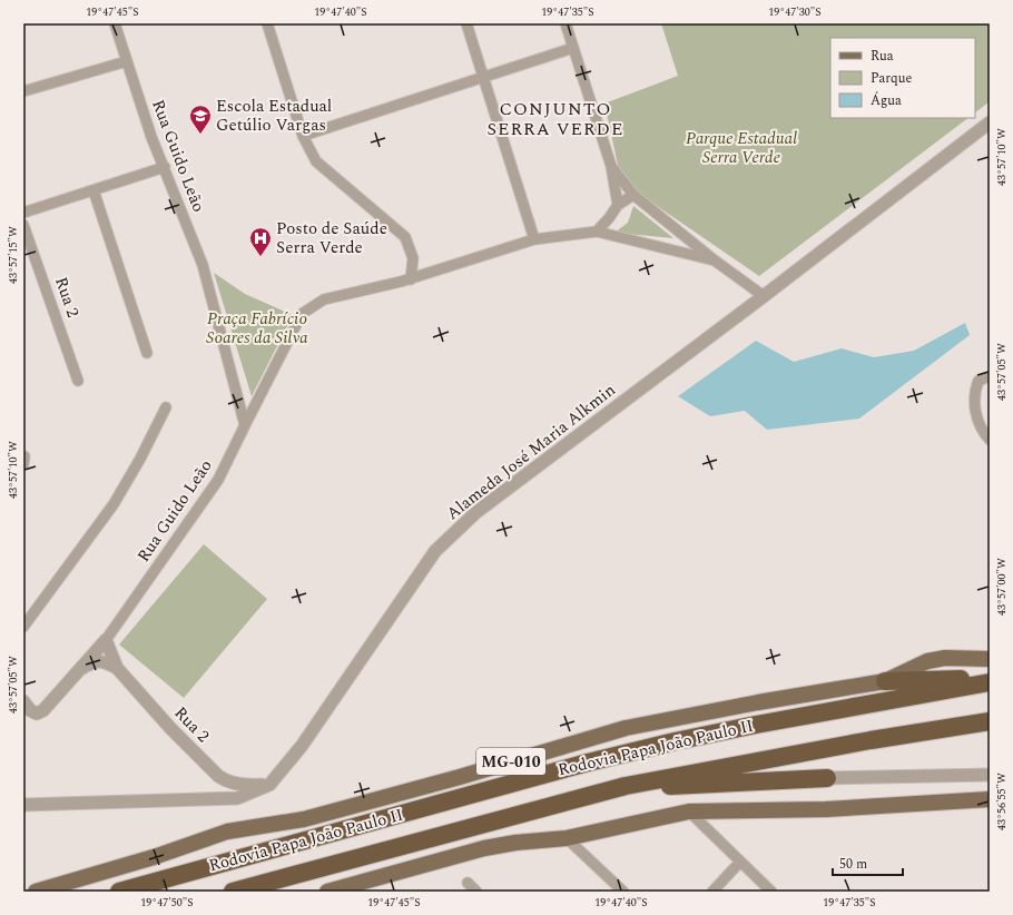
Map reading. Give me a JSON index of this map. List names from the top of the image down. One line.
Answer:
{"streets":{"highway":["Rodovia Papa João Paulo II","MG-010"],"street":["Rua Guido Leão","Rua 2","Alameda José Maria Alkmin"]},"crossings":[["Rua Guido Leão","Rua 2"]],"districts":["CONJUNTO SERRA VERDE"],"parks":["Parque Estadual Serra Verde","Praça Fabrício Soares da Silva"],"places":{"school or university":["Escola Estadual Getúlio Vargas"],"hospital":["Posto de Saúde Serra Verde"]},"legend":["Rua","Parque","Água"],"scale_bar":"50 m","coordinates":["19°47'45\"S","19°47'40\"S","19°47'35\"S","19°47'30\"S","43°57'10\"W","43°57'15\"W","43°57'05\"W","43°57'00\"W","43°56'55\"W","19°47'50\"S"]}
